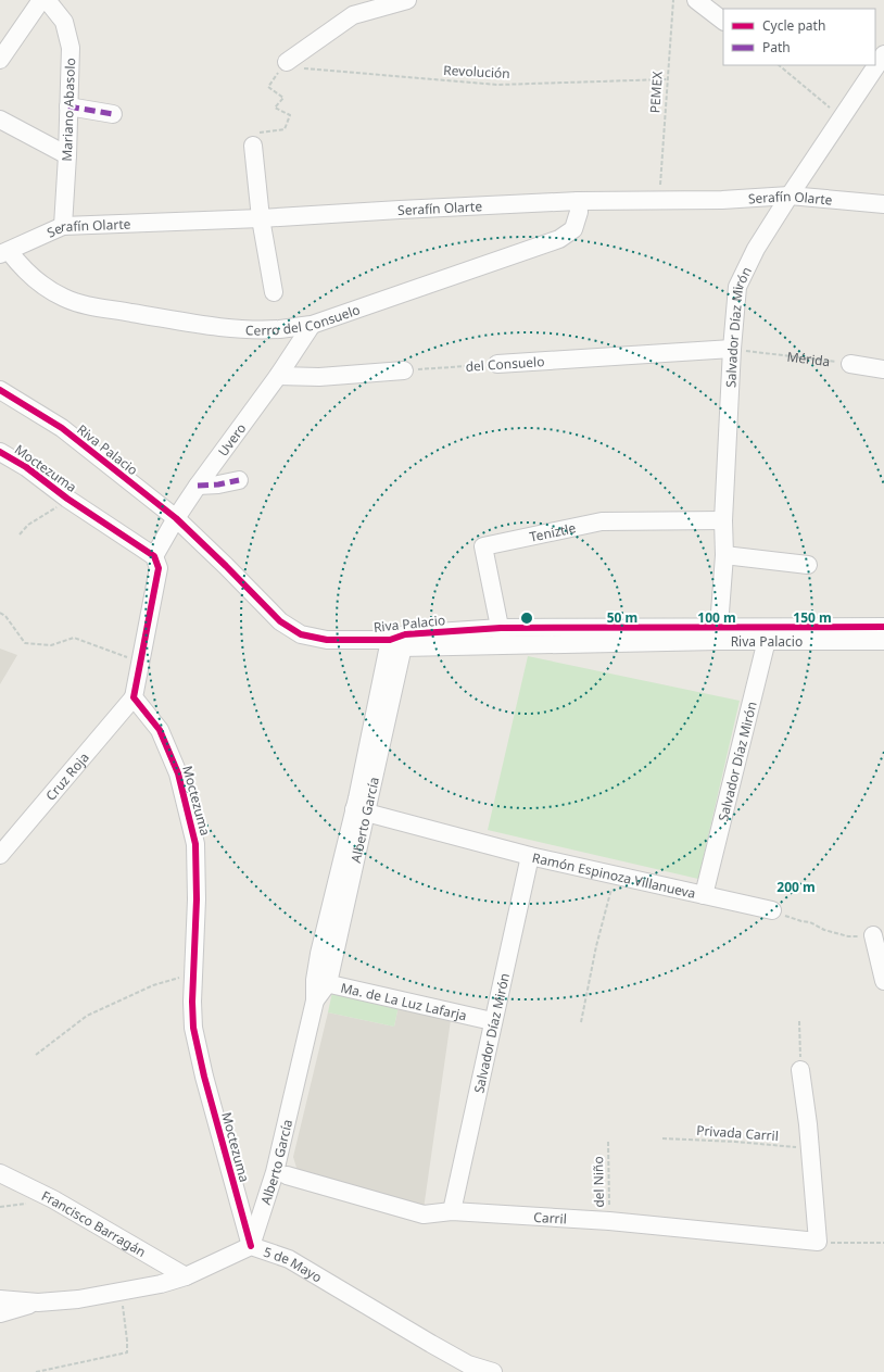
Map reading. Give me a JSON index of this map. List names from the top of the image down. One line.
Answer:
{"streets":{"street":["Mariano Abasolo","Serafín Olarte","Cerro del Consuelo","Salvador Díaz Mirón","del Consuelo","Uvero","Riva Palacio","Moctezuma","Teniztle","Cruz Roja","Alberto García","Ramón Espinoza Villanueva","Ma. de La Luz Lafarja","Carril","Francisco Barragán","5 de Mayo"],"path":["Revolución","PEMEX","Mérida","Privada Carril","del Niño"]},"crossings":[["Revolución","PEMEX"],["Mariano Abasolo","Serafín Olarte"],["Serafín Olarte","Cerro del Consuelo"],["Serafín Olarte","Salvador Díaz Mirón"],["Cerro del Consuelo","Uvero"],["Salvador Díaz Mirón","Mérida"],["Salvador Díaz Mirón","del Consuelo"],["Salvador Díaz Mirón","Riva Palacio"],["Salvador Díaz Mirón","Teniztle"],["Salvador Díaz Mirón","Ramón Espinoza Villanueva"],["Salvador Díaz Mirón","Ma. de La Luz Lafarja"],["Salvador Díaz Mirón","Carril"],["Mérida","del Consuelo"],["Uvero","Riva Palacio"],["Uvero","Moctezuma"],["Riva Palacio","Teniztle"],["Riva Palacio","Alberto García"],["Moctezuma","Cruz Roja"],["Moctezuma","Alberto García"],["Moctezuma","5 de Mayo"],["Alberto García","Ramón Espinoza Villanueva"],["Alberto García","Ma. de La Luz Lafarja"],["Alberto García","5 de Mayo"],["del Niño","Carril"],["Francisco Barragán","5 de Mayo"]],"legend":["Cycle path","Path"],"rings":["50 m","100 m","150 m","200 m"]}
